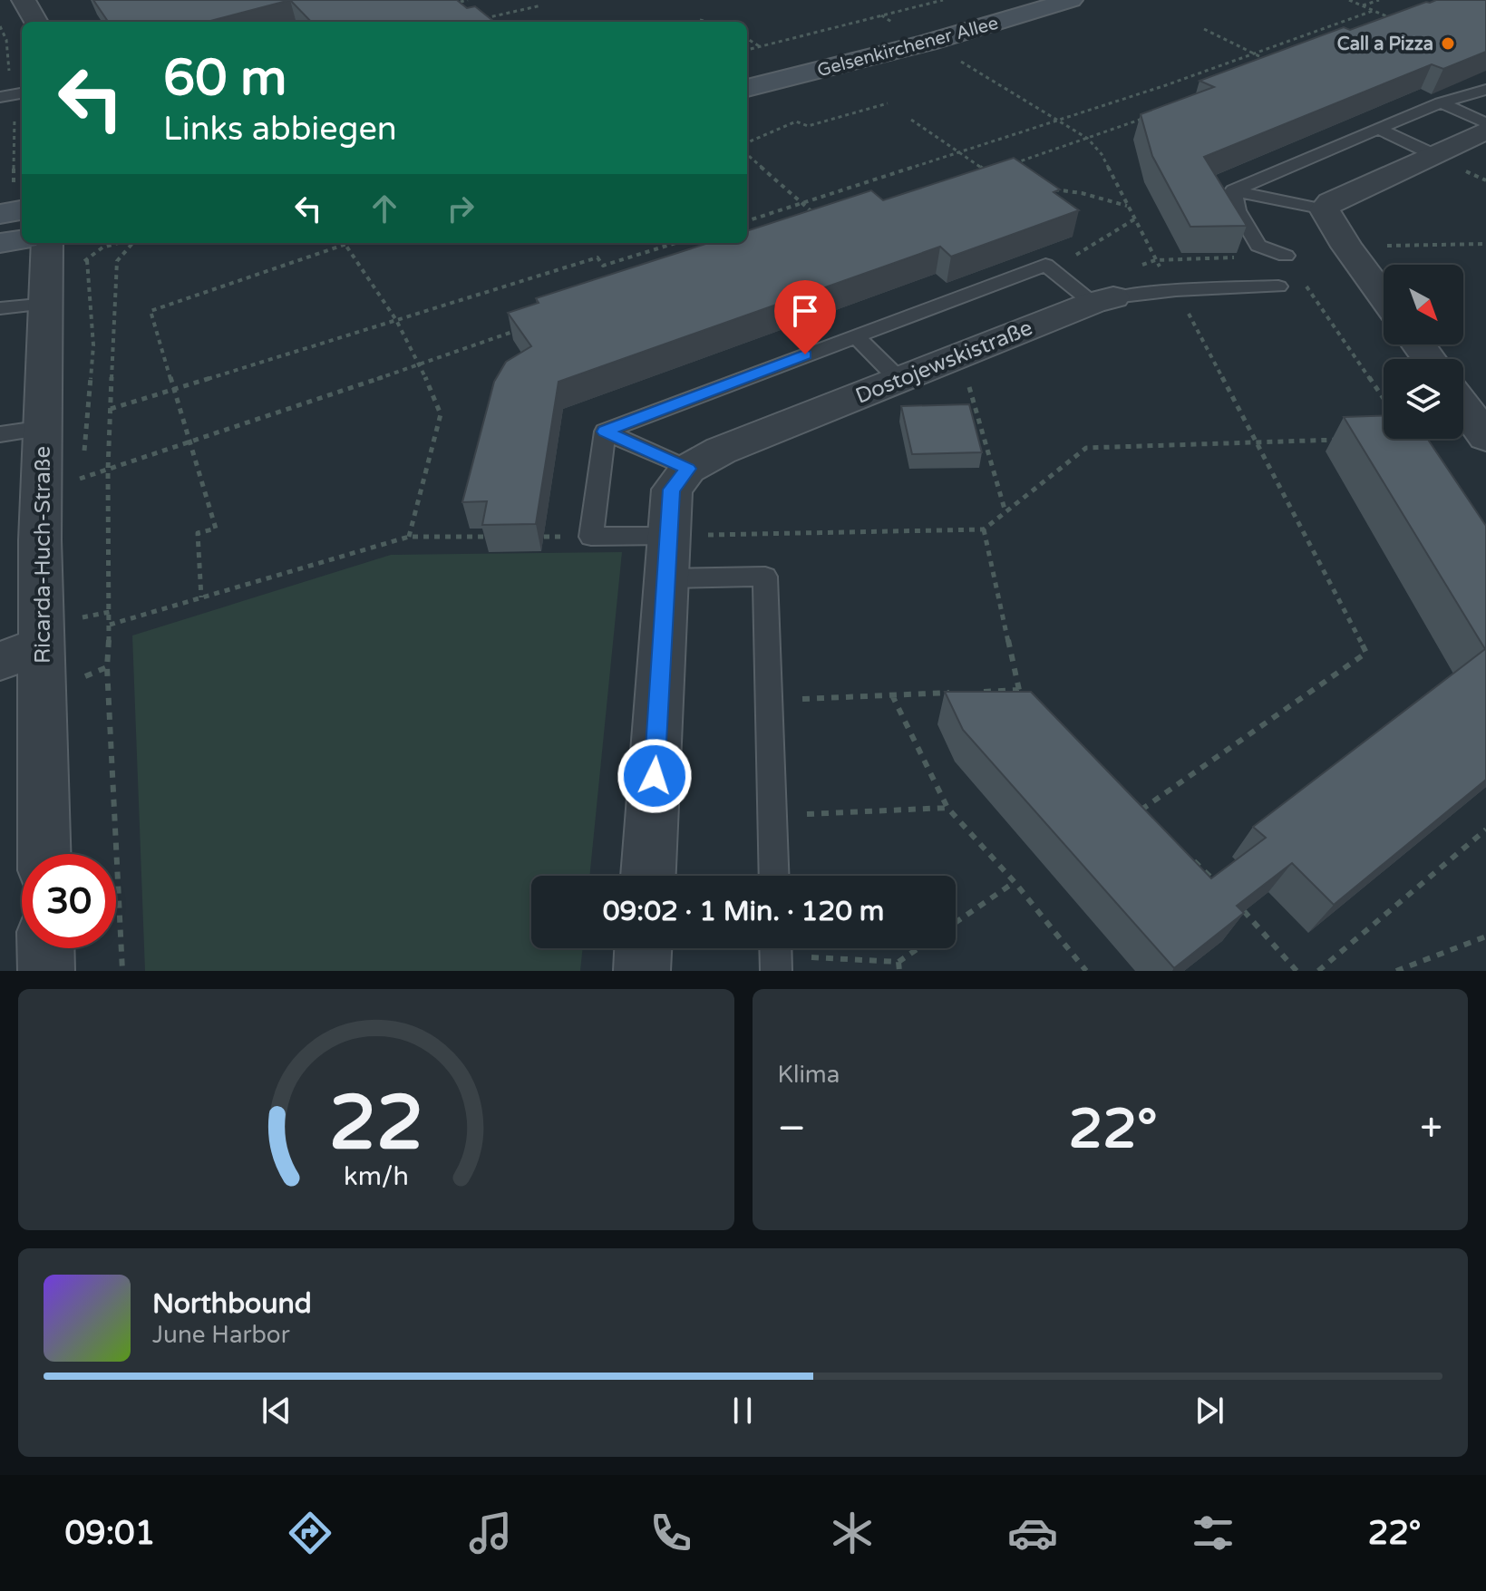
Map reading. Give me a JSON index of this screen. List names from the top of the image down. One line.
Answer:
{"streets":{"main road":["Gelsenkirchener Allee"],"street":["Dostojewskistraße","Ricarda-Huch-Straße"]},"places":["Call a Pizza"],"north":"bottom right","page":{"turn":["60 m","Links abbiegen"],"limit":"30","trip":"09:02 · 1 Min. · 120 m","tile":"Klima","heat":["−","22°","+"],"song":["Northbound","June Harbor"],"tabs":["09:01","22°"],"gauge":["22","km/h"]}}
